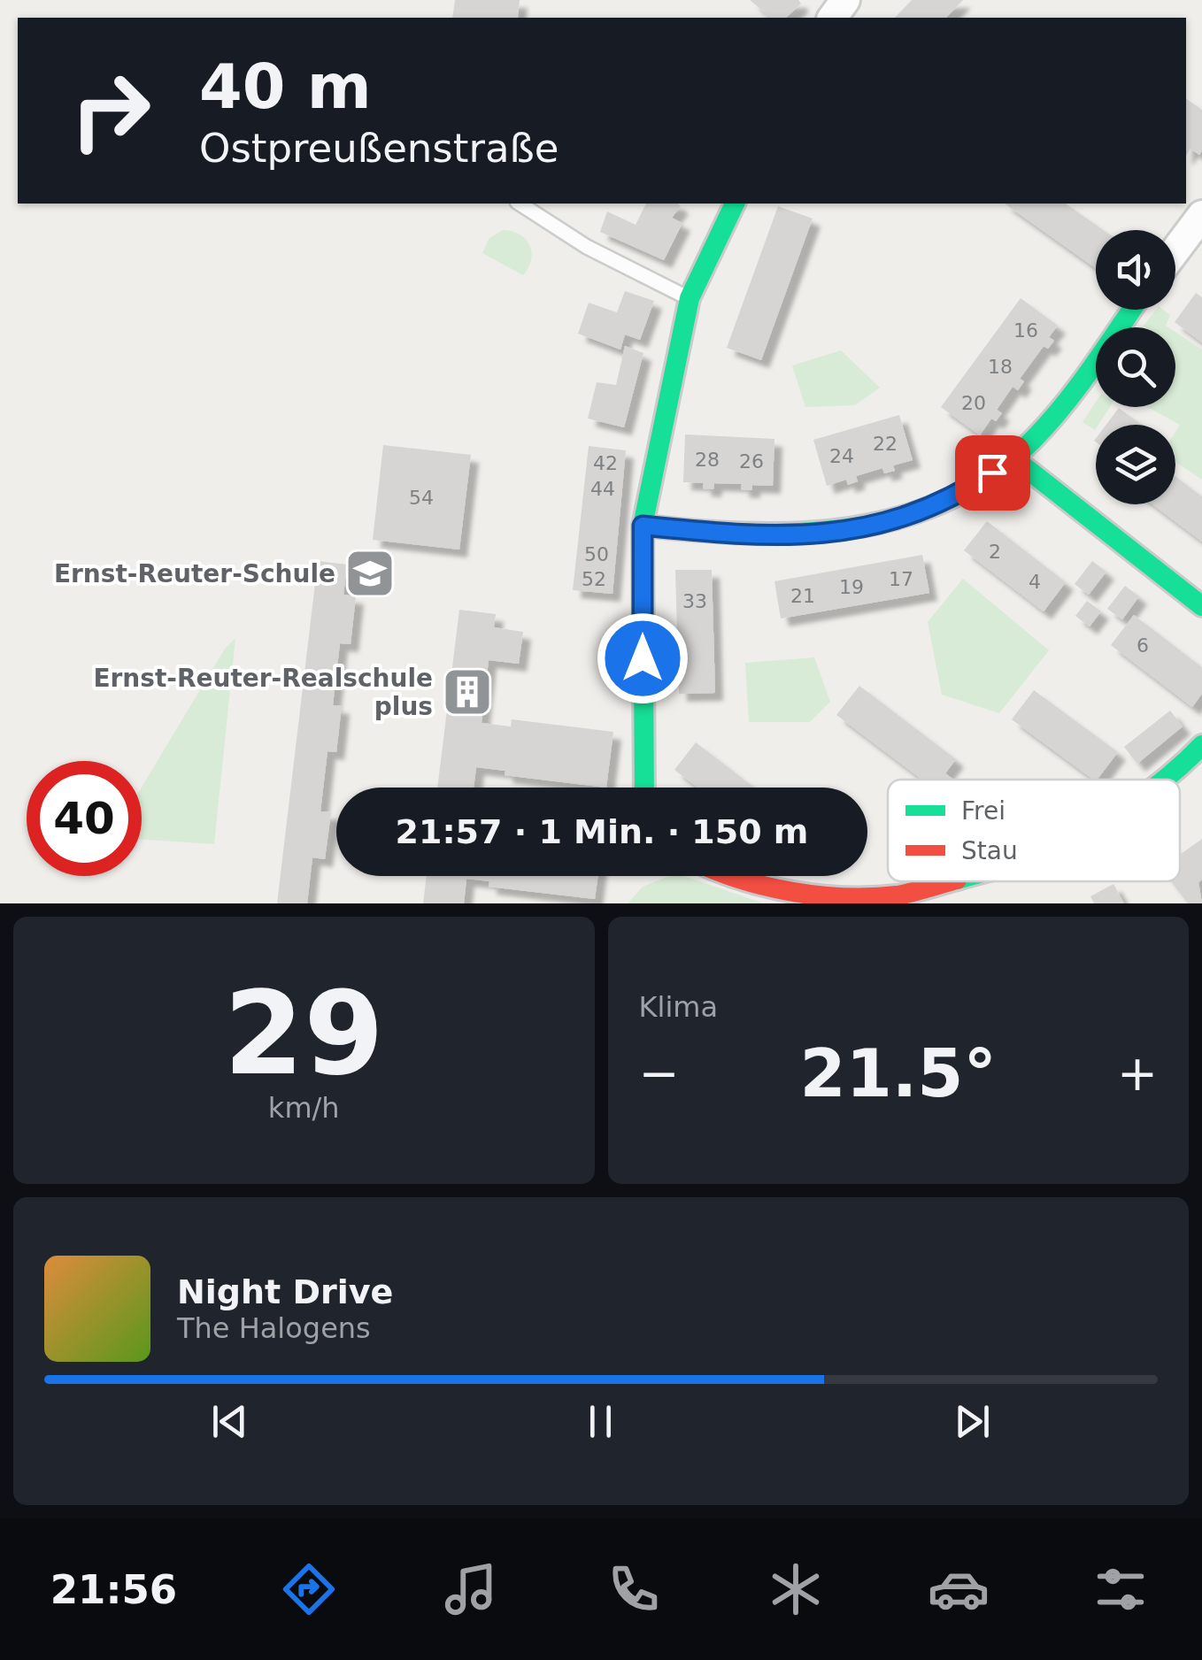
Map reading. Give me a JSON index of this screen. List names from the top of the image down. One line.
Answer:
{"places":{"school or university":["Ernst-Reuter-Schule"],"building":["Ernst-Reuter-Realschule plus"]},"house_numbers":["16","18","20","22","24","28","26","42","44","54","2","50","52","17","4","19","21","33","6"],"legend":["Frei","Stau"],"page":{"turn":["40 m","Ostpreußenstraße"],"limit":"40","trip":"21:57 · 1 Min. · 150 m","tile":[["29","km/h"],"Klima"],"heat":["−","21.5°","+"],"song":["Night Drive","The Halogens"],"tabs":"21:56"}}
